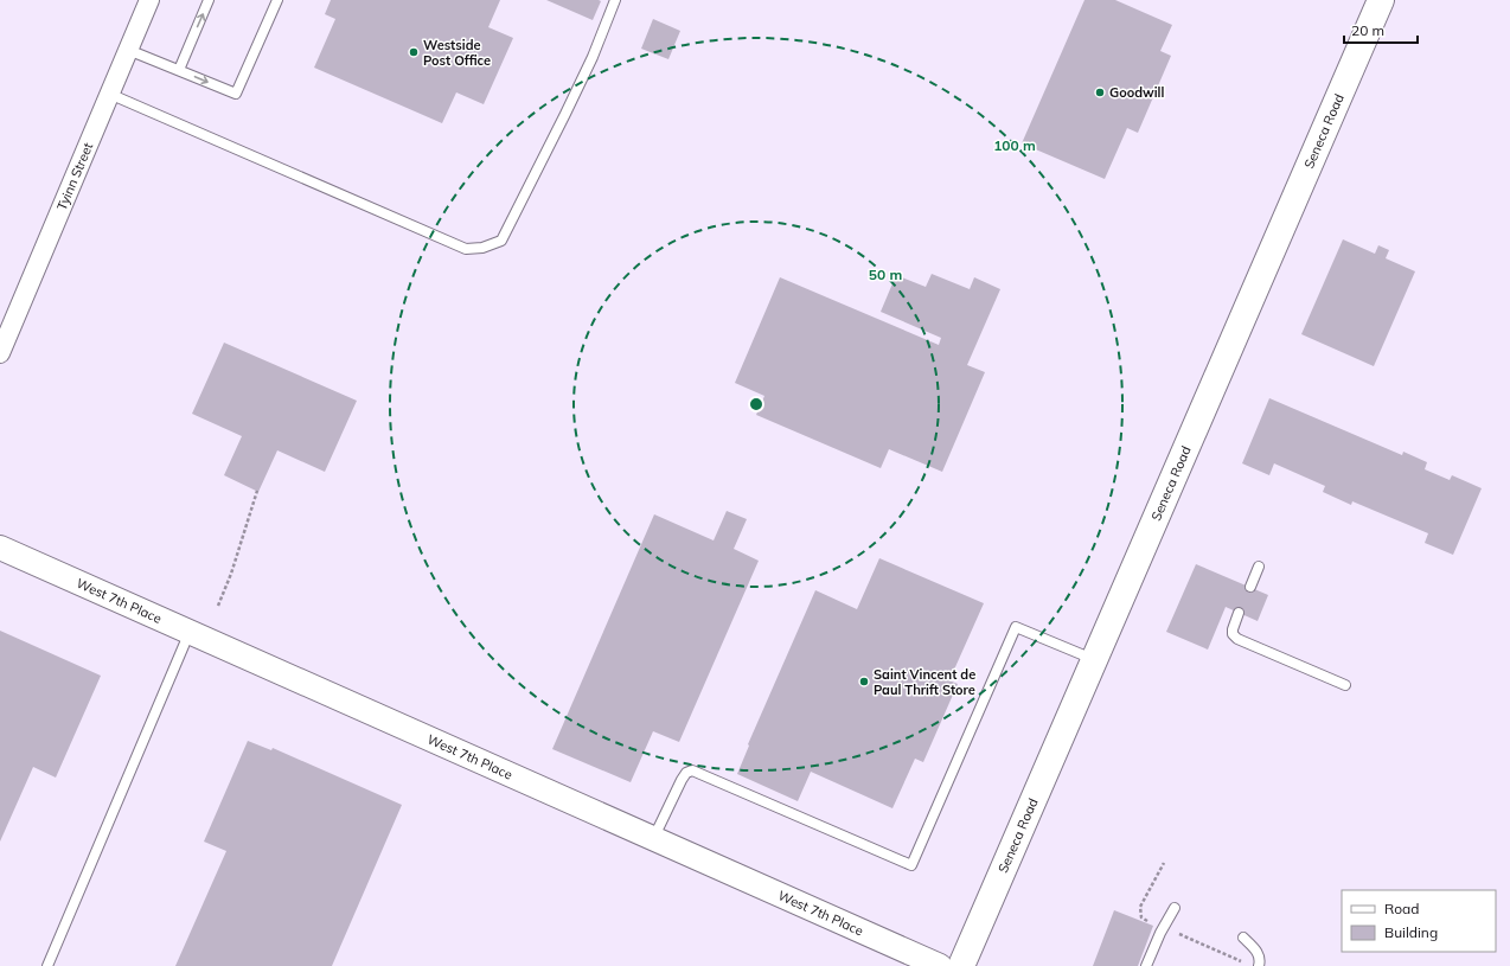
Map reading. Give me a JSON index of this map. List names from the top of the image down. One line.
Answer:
{"streets":{"main road":["Seneca Road"],"street":["Tyinn Street","West 7th Place"]},"places":["Westside Post Office","Goodwill","Saint Vincent de Paul Thrift Store"],"legend":["Road","Building"],"scale_bar":"20 m","rings":["100 m","50 m"]}
